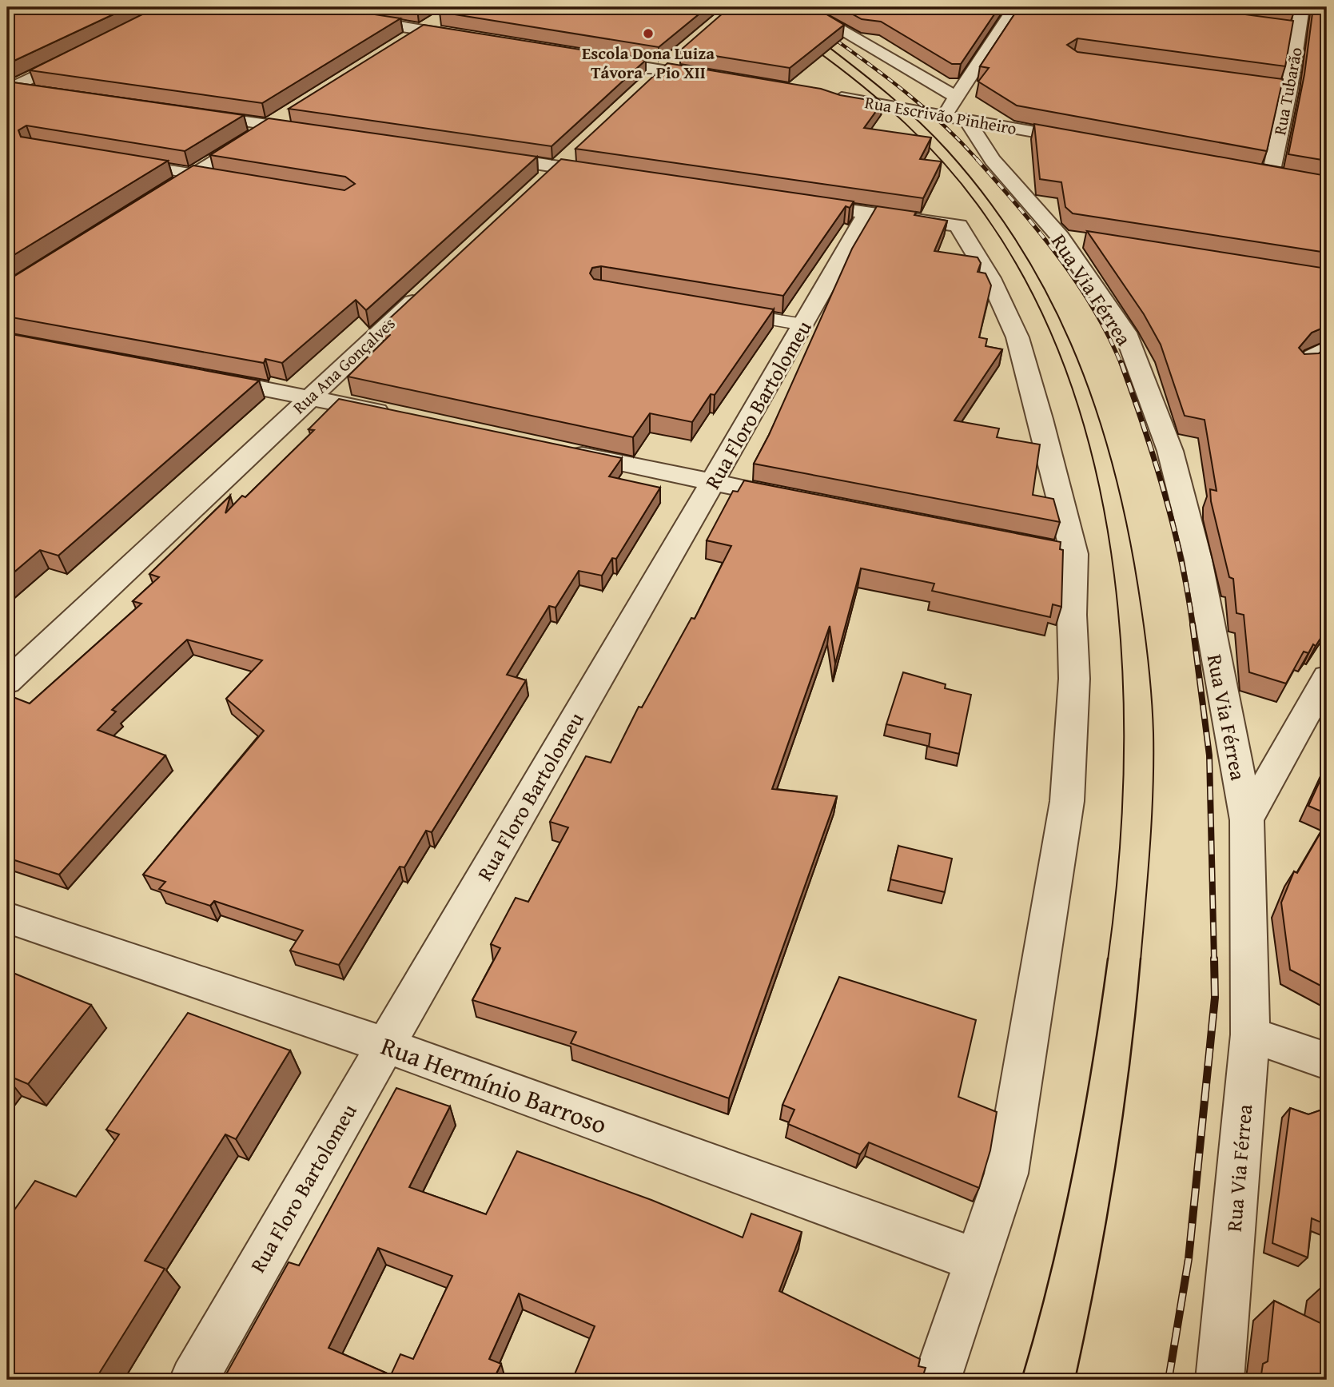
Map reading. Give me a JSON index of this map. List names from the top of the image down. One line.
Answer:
{"streets":{"street":["Rua Tubarão","Rua Escrivão Pinheiro","Rua Via Férrea","Rua Ana Gonçalves","Rua Floro Bartolomeu","Rua Hermínio Barroso"]},"crossings":[["Rua Escrivão Pinheiro","Rua Via Férrea"],["Rua Floro Bartolomeu","Rua Hermínio Barroso"]],"places":["Escola Dona Luiza Távora - Pio XII"]}
